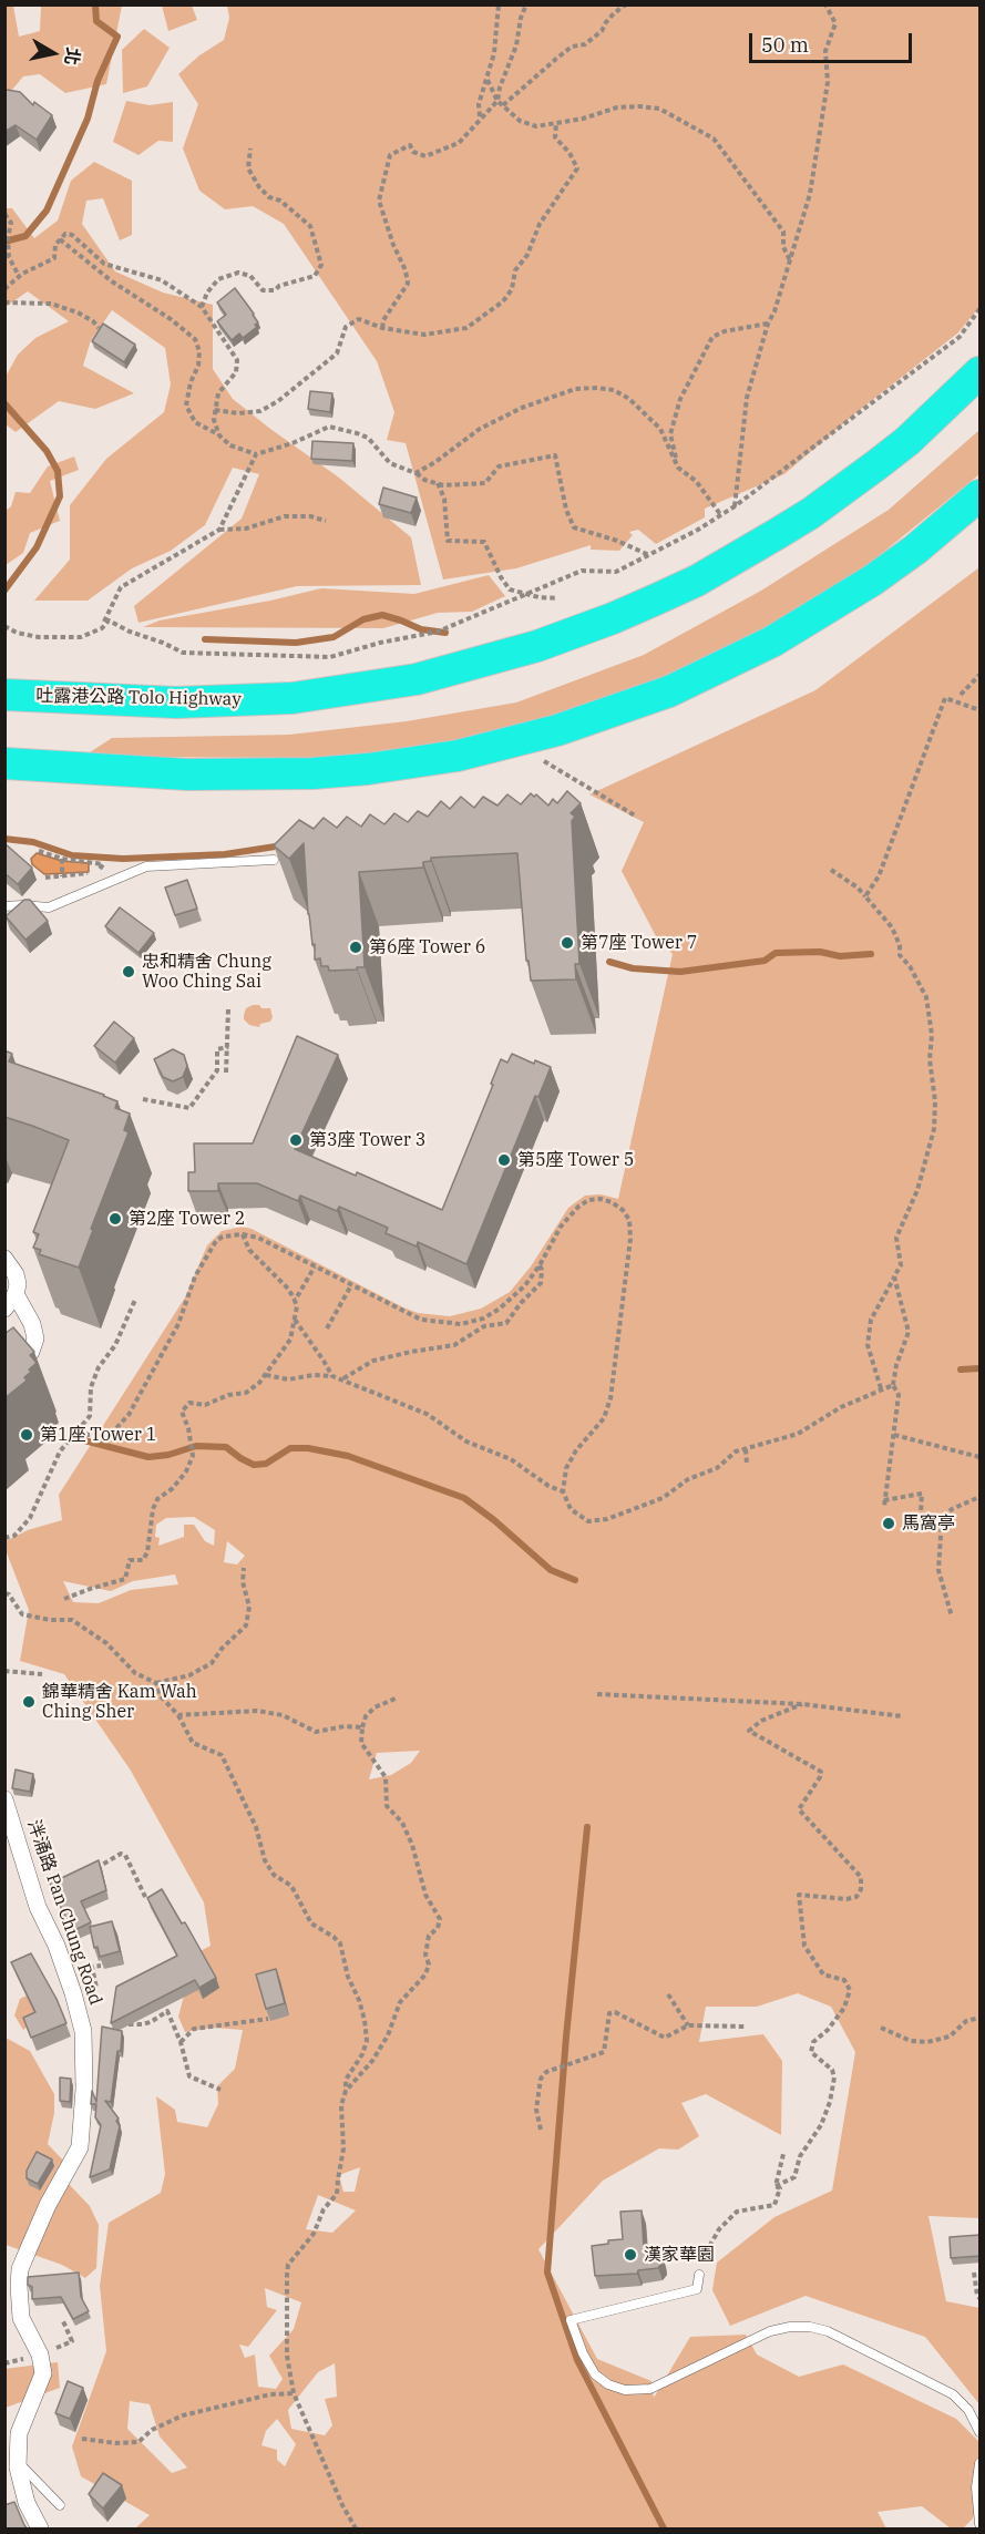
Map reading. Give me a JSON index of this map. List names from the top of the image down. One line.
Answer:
{"streets":{"highway":["吐露港公路 Tolo Highway"],"street":["泮涌路 Pan Chung Road"]},"places":["第7座 Tower 7","第6座 Tower 6","忠和精舍 Chung Woo Ching Sai","第3座 Tower 3","第5座 Tower 5","第2座 Tower 2","第1座 Tower 1","馬窩亭","錦華精舍 Kam Wah Ching Sher","漢家華園"],"scale_bar":"50 m","north":"right"}
